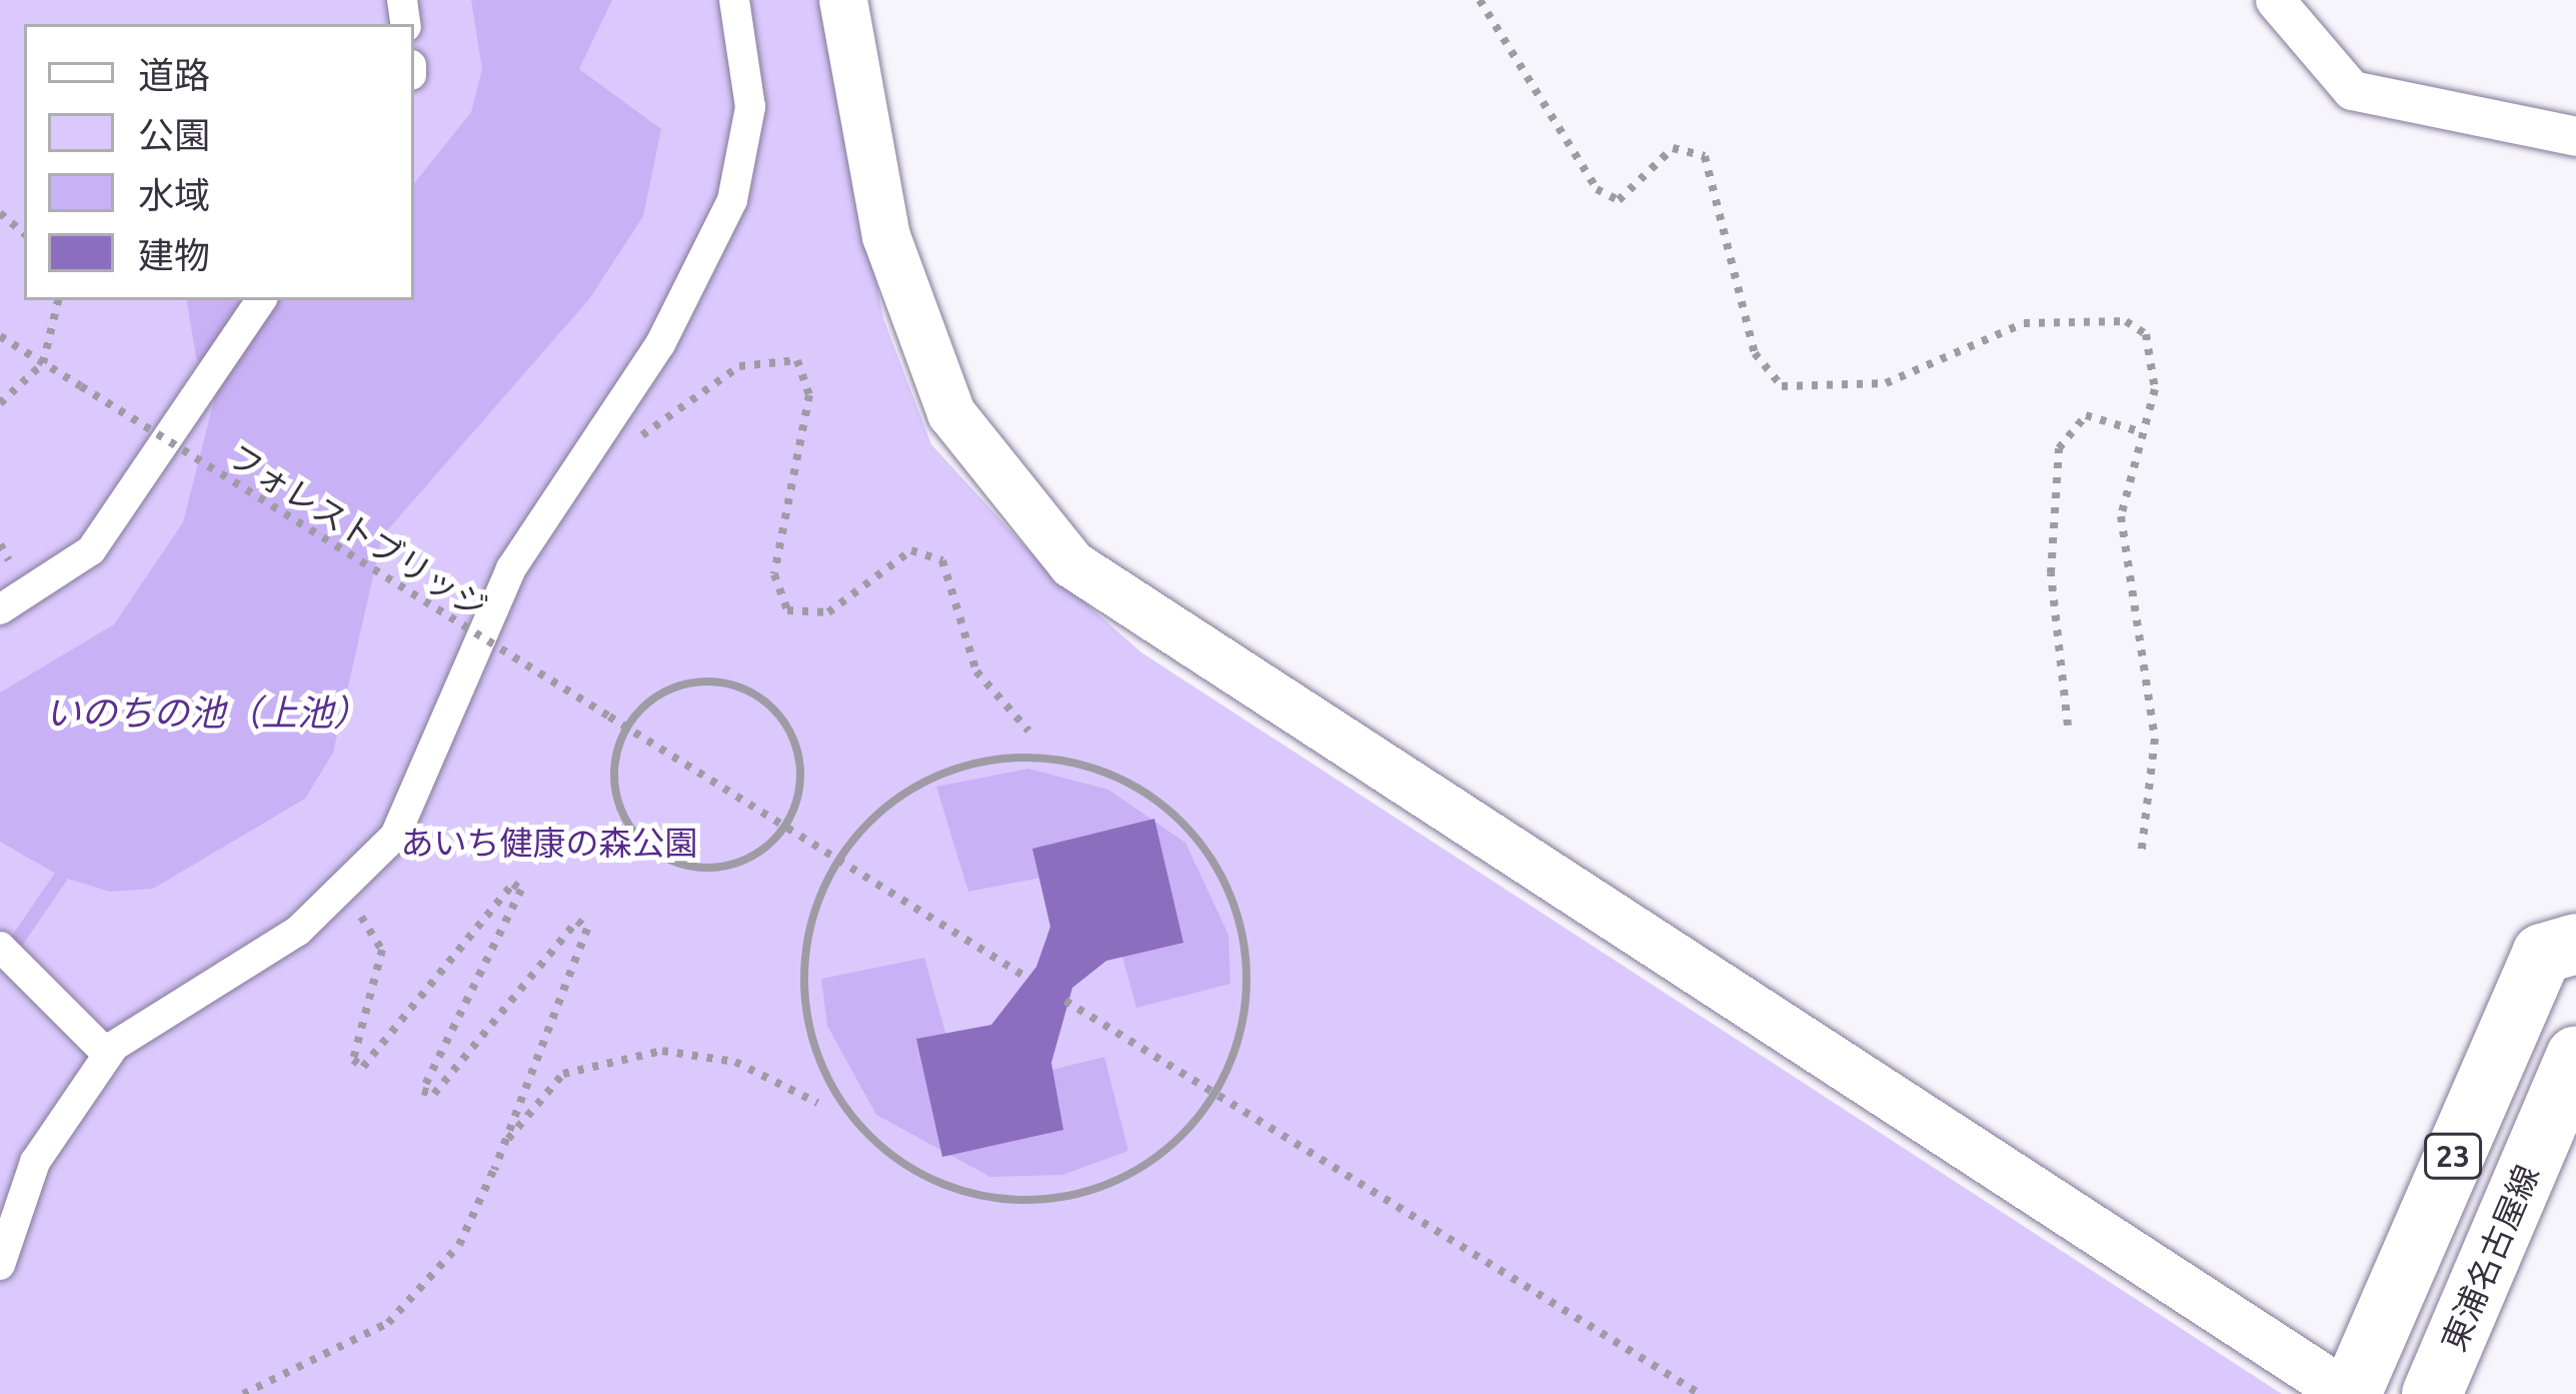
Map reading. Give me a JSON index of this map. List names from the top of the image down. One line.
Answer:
{"streets":{"main road":["23","東浦名古屋線"],"path":["フォレストブリッジ"]},"water":["いのちの池（上池）"],"parks":["あいち健康の森公園"],"legend":["道路","公園","水域","建物"]}
